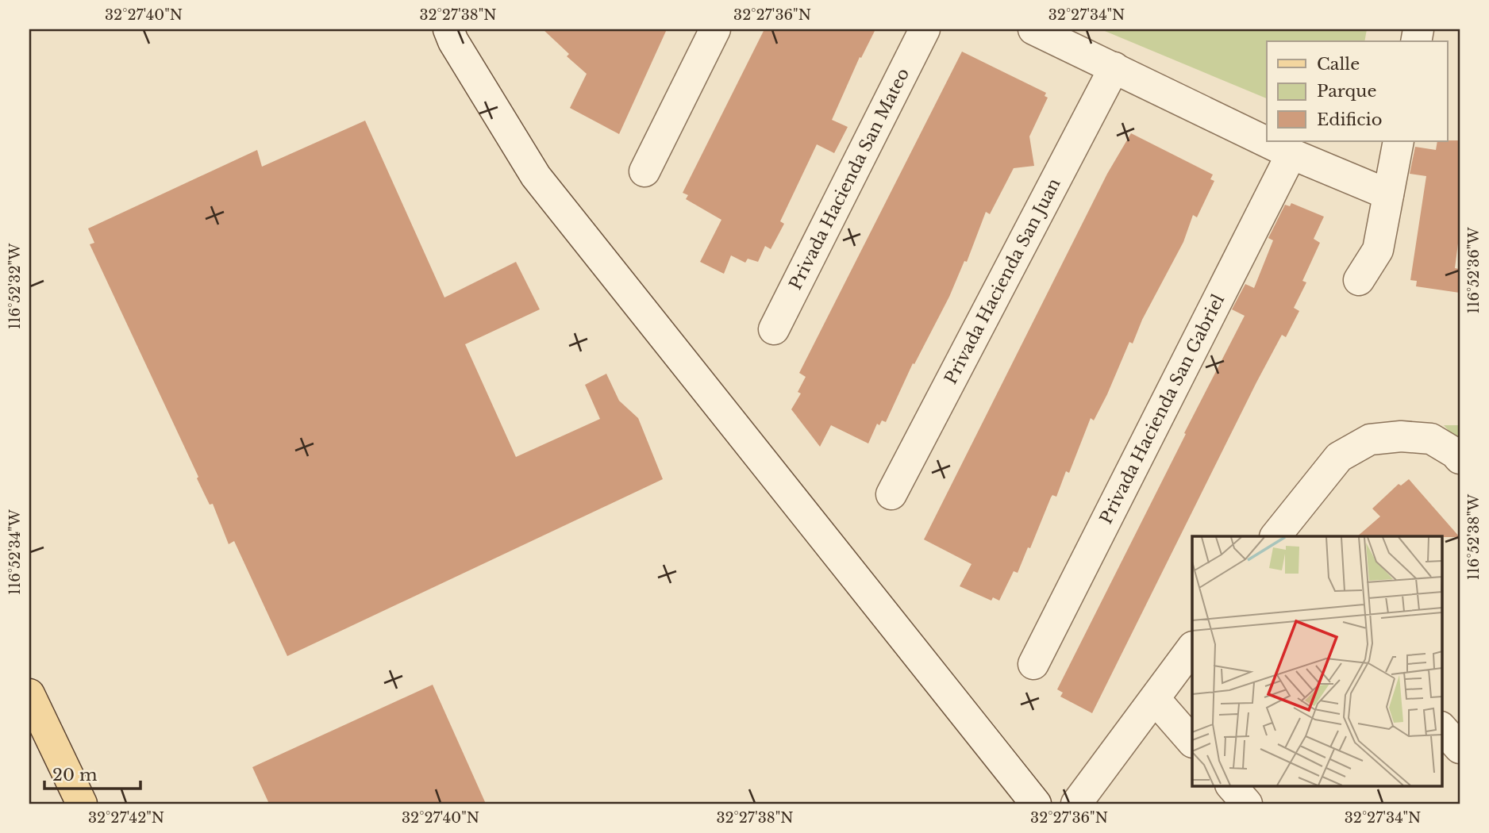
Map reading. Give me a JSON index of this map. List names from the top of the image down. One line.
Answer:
{"streets":{"street":["Privada Hacienda San Mateo","Privada Hacienda San Juan","Privada Hacienda San Gabriel"]},"legend":["Calle","Parque","Edificio"],"scale_bar":"20 m","coordinates":["32°27'40\"N","32°27'38\"N","32°27'36\"N","32°27'34\"N","116°52'36\"W","116°52'32\"W","116°52'38\"W","116°52'34\"W","32°27'42\"N"]}
